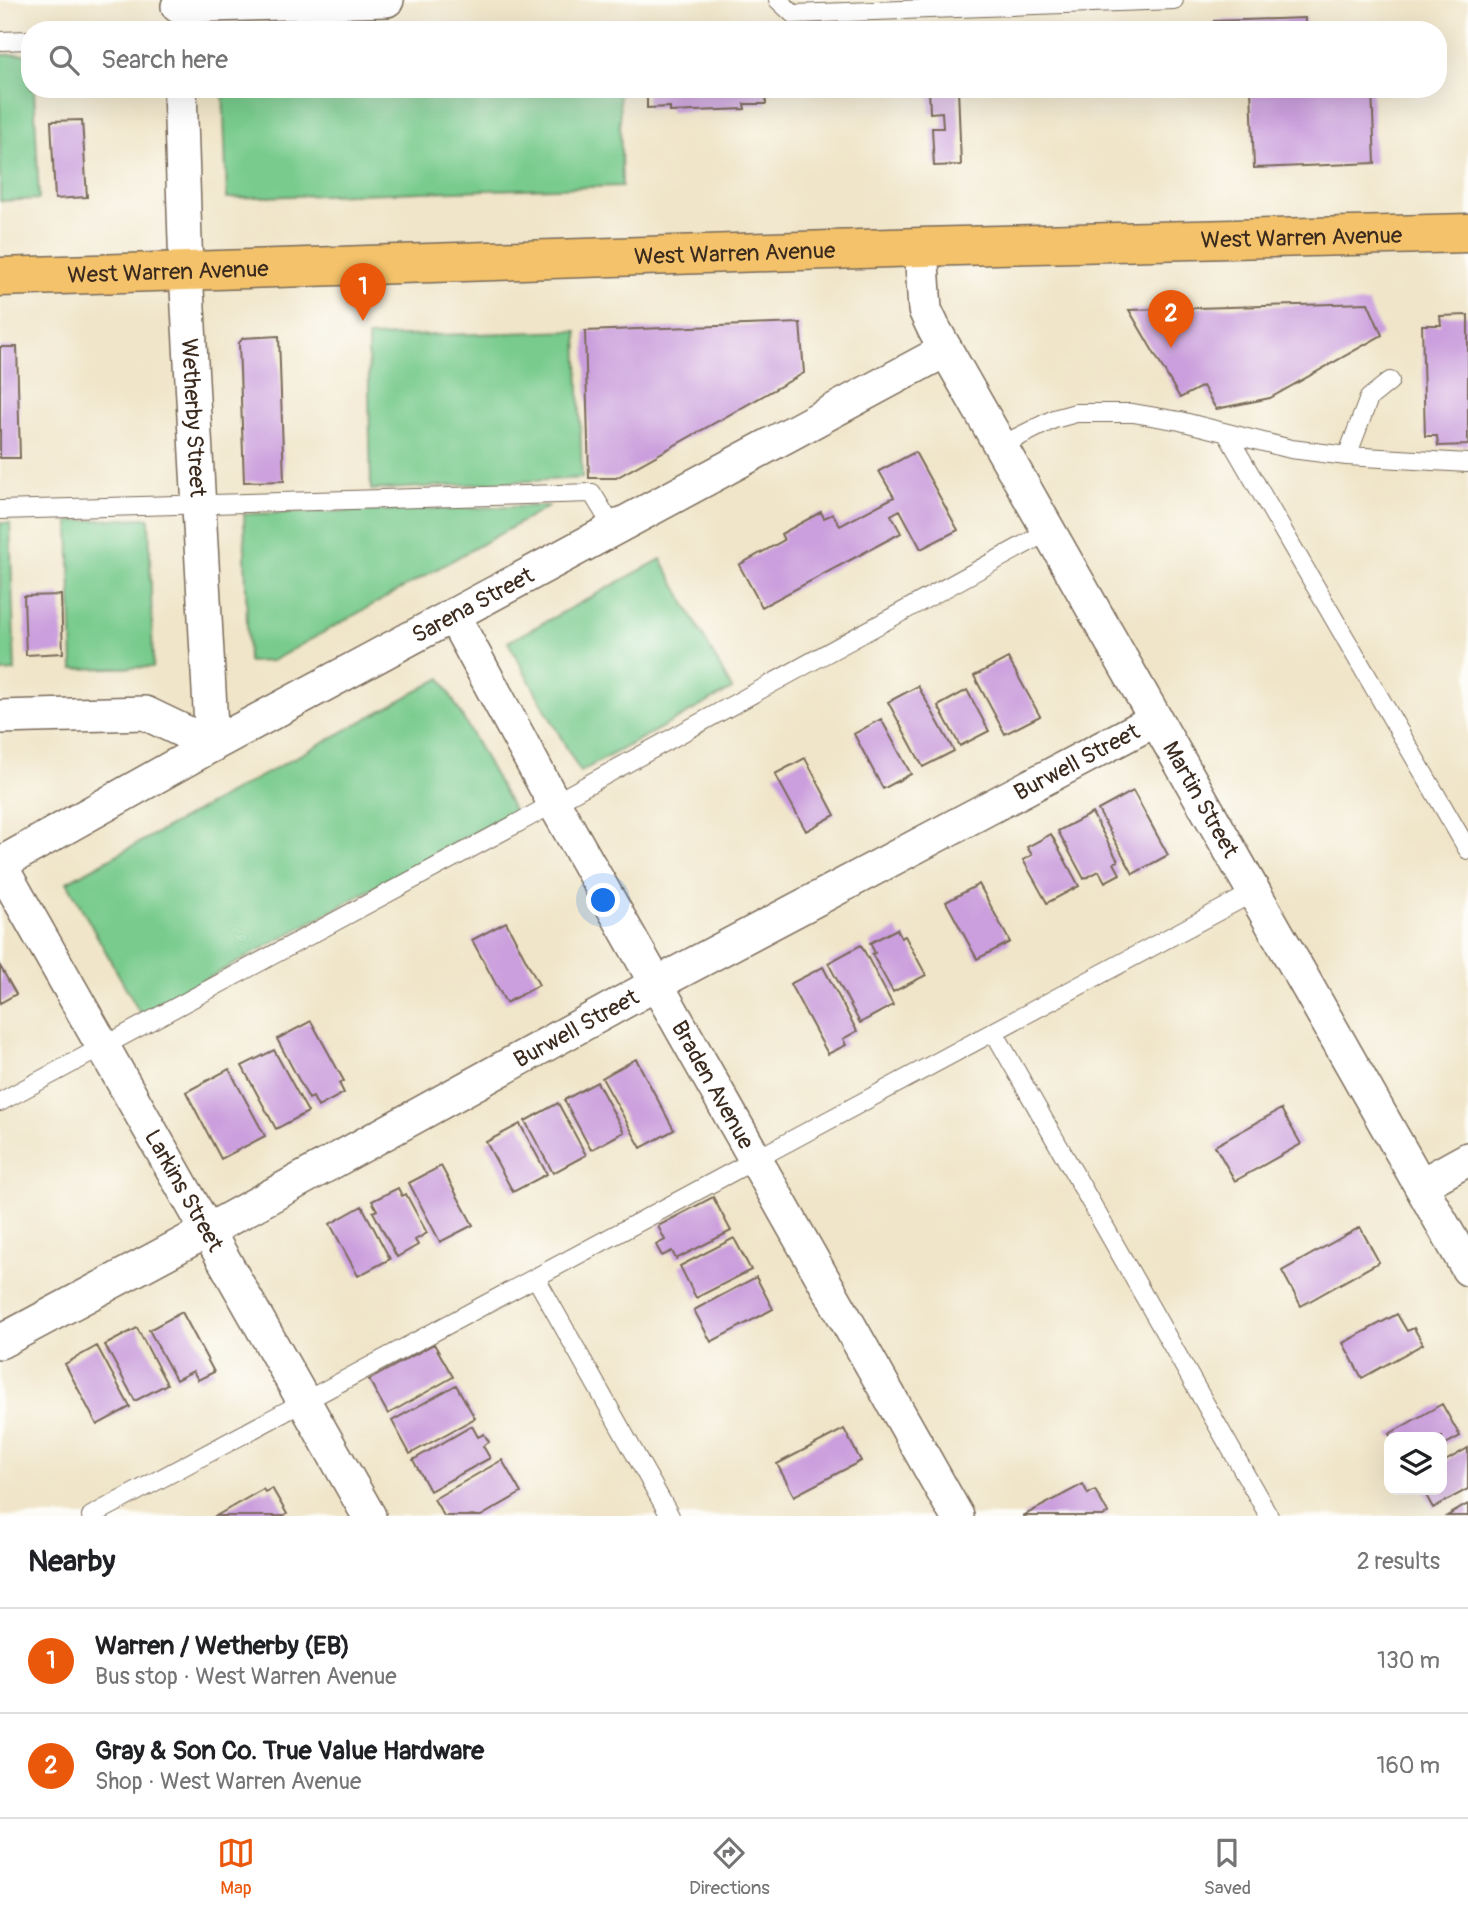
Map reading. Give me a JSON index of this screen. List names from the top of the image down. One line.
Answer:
{"streets":{"main road":["West Warren Avenue"],"street":["Wetherby Street","Sarena Street","Burwell Street","Martin Street","Braden Avenue","Larkins Street"]},"crossings":[["West Warren Avenue","Wetherby Street"],["West Warren Avenue","Martin Street"],["Wetherby Street","Sarena Street"],["Sarena Street","Martin Street"],["Sarena Street","Braden Avenue"],["Sarena Street","Larkins Street"],["Burwell Street","Martin Street"],["Burwell Street","Braden Avenue"],["Burwell Street","Larkins Street"]],"page":{"search":"Search here","pins":["1","2"],"heading":["Nearby","2 results"],"list":[{"mark":"1","name":"Warren / Wetherby (EB)","note":"Bus stop · West Warren Avenue","value":"130 m"},{"mark":"2","name":"Gray & Son Co. True Value Hardware","note":"Shop · West Warren Avenue","value":"160 m"}],"nav":["Map","Directions","Saved"]}}
